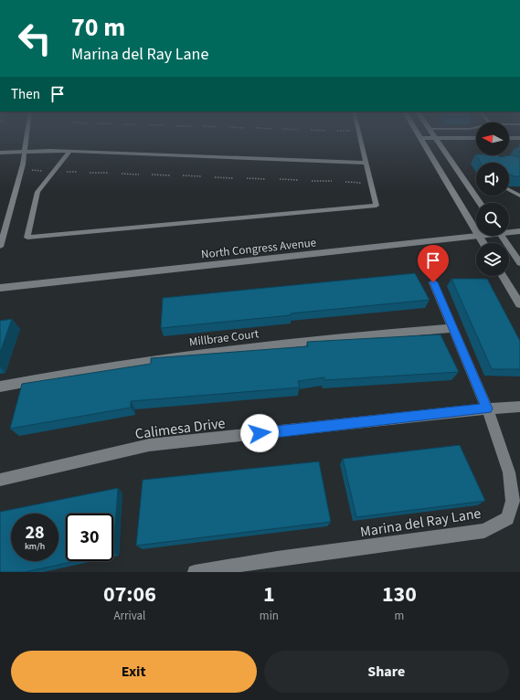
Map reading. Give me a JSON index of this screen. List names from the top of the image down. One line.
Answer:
{"streets":{"street":["North Congress Avenue","Millbrae Court","Calimesa Drive","Marina del Ray Lane"]},"crossings":[["Millbrae Court","Marina del Ray Lane"],["Calimesa Drive","Marina del Ray Lane"]],"north":"left","page":{"turn":["70 m","Marina del Ray Lane"],"then":"Then","speed":"28 km/h","limit":"30","eta":["07:06","Arrival","1","min","130","m"],"buttons":["Exit","Share"]}}
